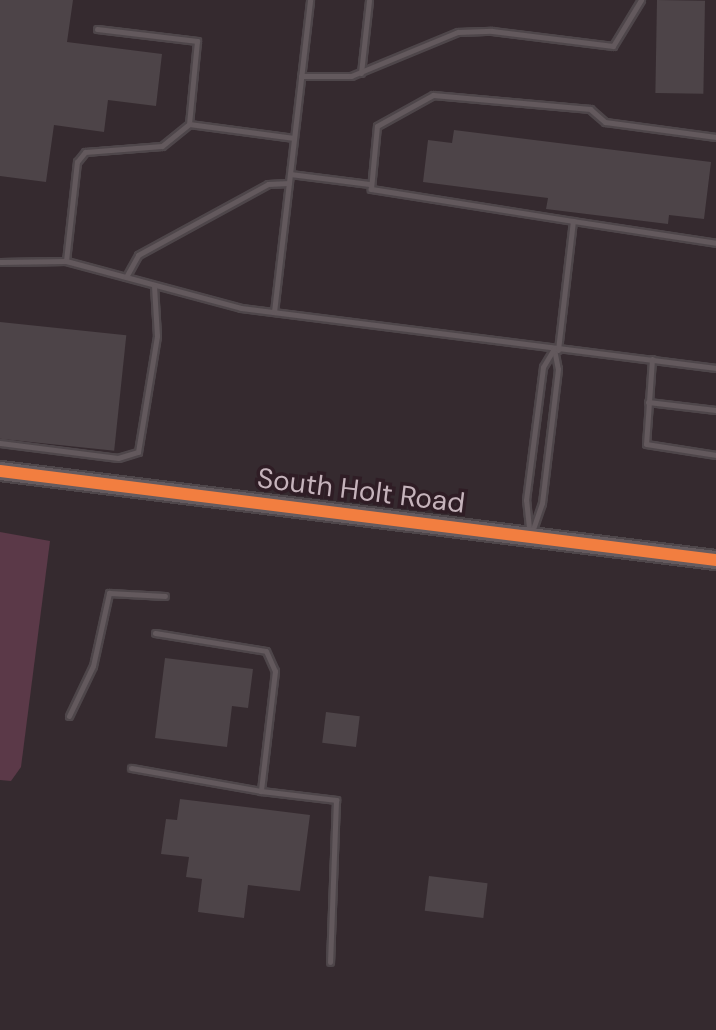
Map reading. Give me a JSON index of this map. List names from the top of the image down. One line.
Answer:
{"streets":{"main road":["South Holt Road"]}}
